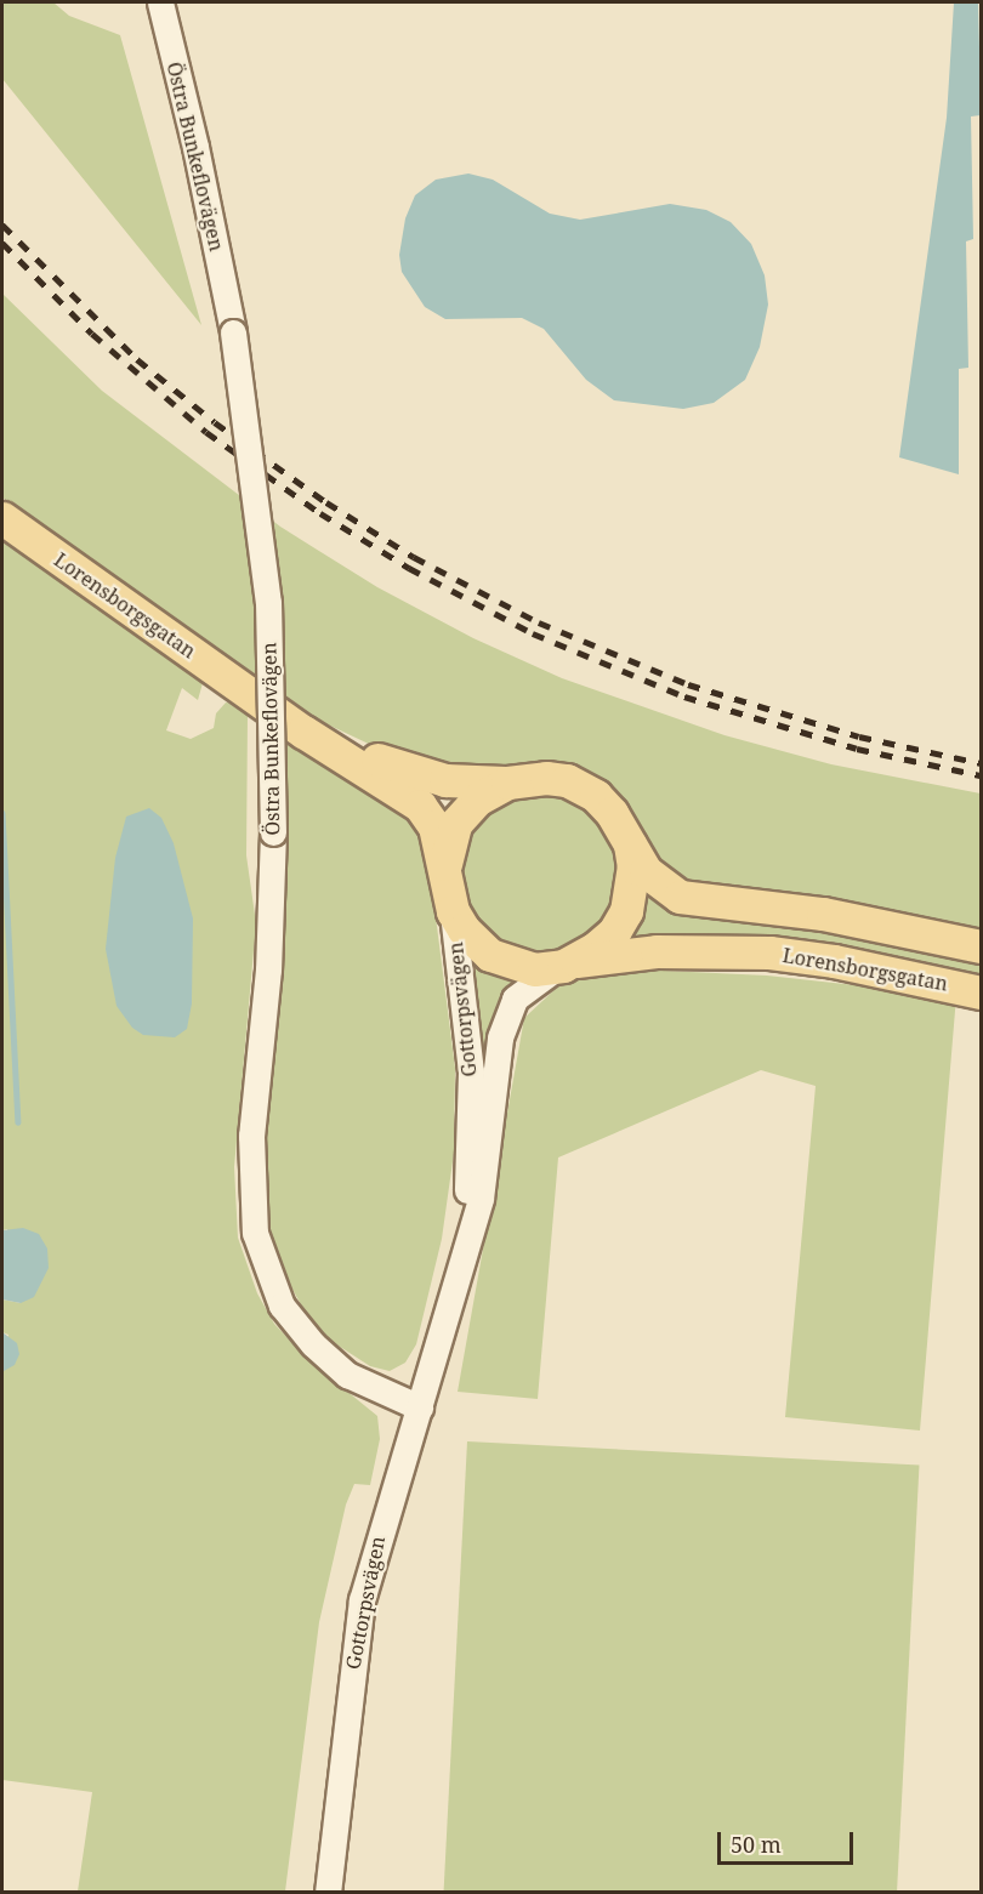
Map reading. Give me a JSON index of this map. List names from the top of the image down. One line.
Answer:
{"streets":{"main road":["Lorensborgsgatan"],"street":["Östra Bunkeflovägen","Gottorpsvägen"]},"crossings":[["Östra Bunkeflovägen","Gottorpsvägen"],["Lorensborgsgatan","Gottorpsvägen"]],"scale_bar":"50 m"}
